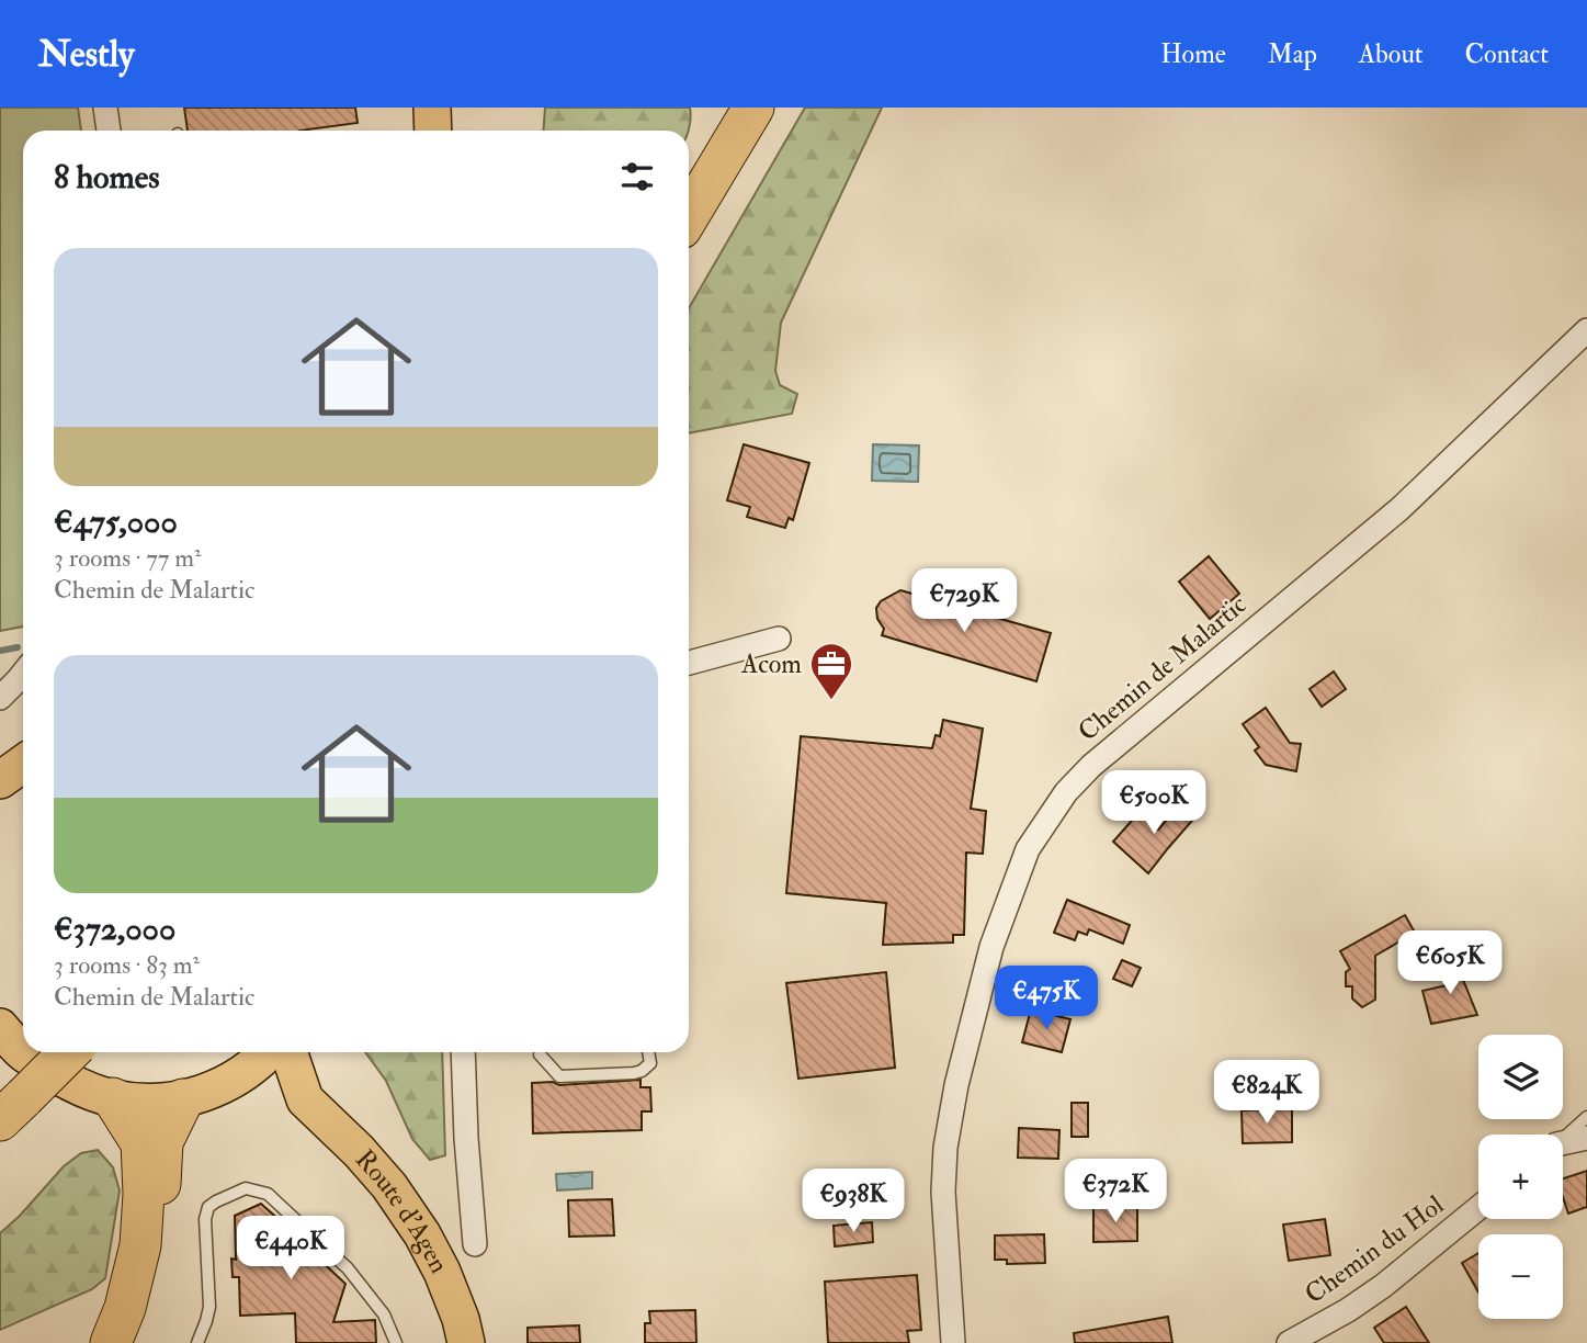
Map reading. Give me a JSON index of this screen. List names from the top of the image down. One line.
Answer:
{"streets":{"main road":["Route d'Agen"],"street":["Chemin de Malartic","Chemin du Hol"]},"places":{"office":["Acom"]},"page":{"header":"Nestly","nav":["Home","Map","About","Contact"],"heading":"8 homes","list":[{"name":"€475,000","note":"3 rooms · 77 m² · Chemin de Malartic"},{"name":"€372,000","note":"3 rooms · 83 m² · Chemin de Malartic"}],"price":["€729K","€500K","€605K","€475K","€824K","€372K","€938K","€440K"],"map_buttons":["+","−"]}}
